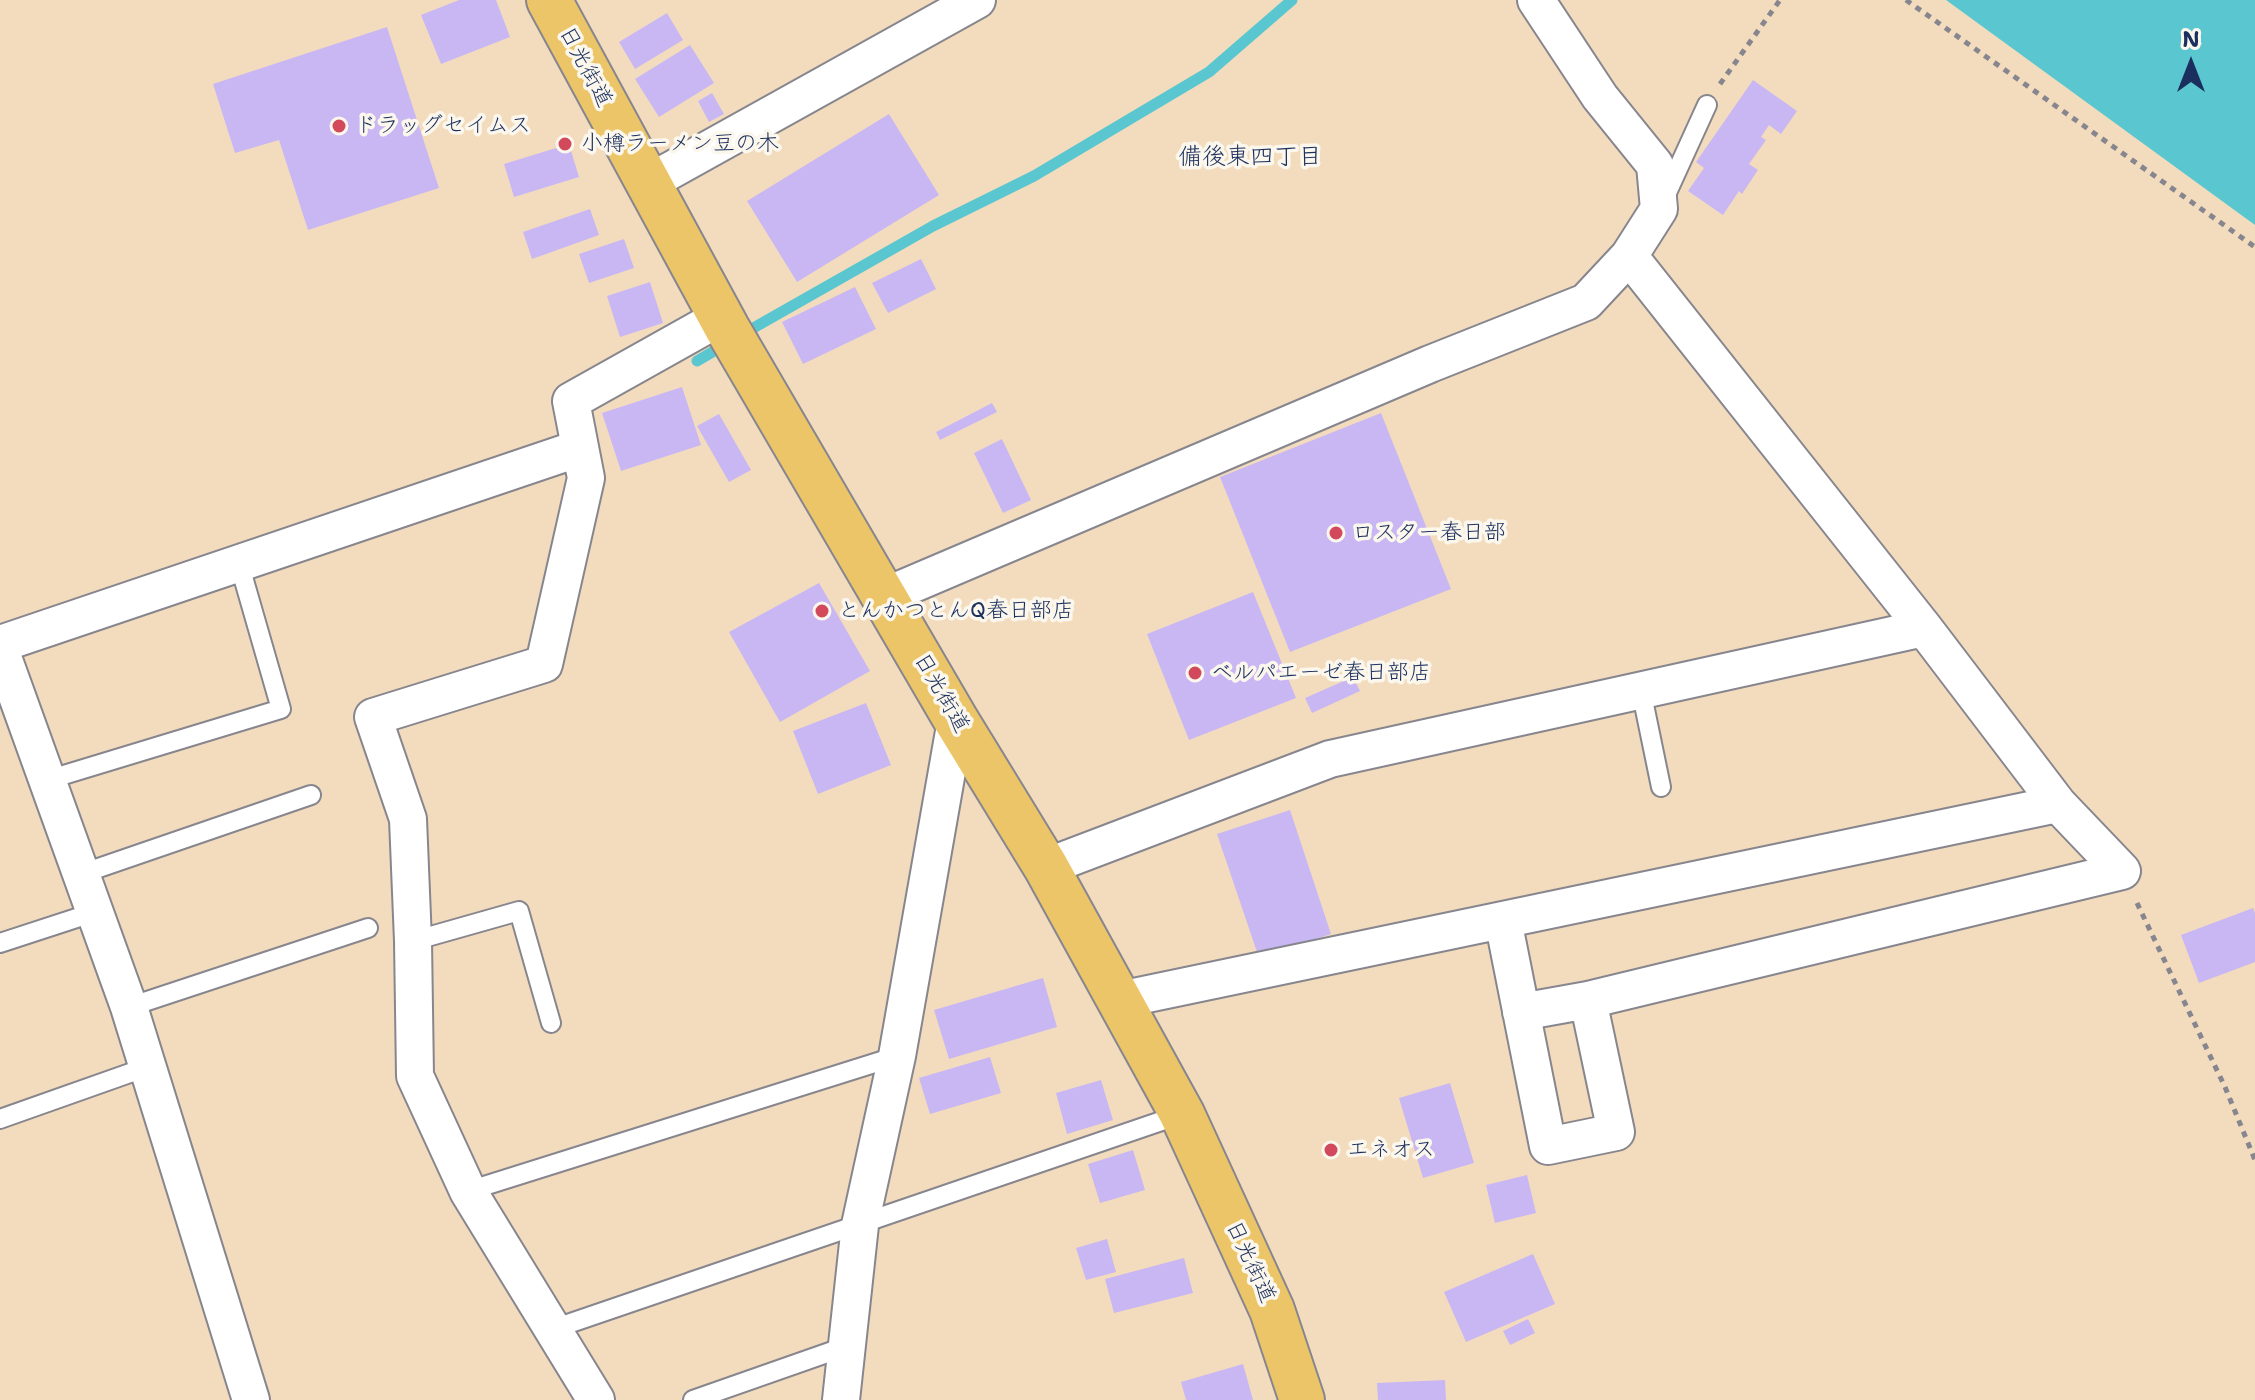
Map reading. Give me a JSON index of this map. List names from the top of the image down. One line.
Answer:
{"streets":{"highway":["日光街道"]},"districts":["備後東四丁目"],"places":["ドラッグセイムス","小樽ラーメン豆の木","ロスター春日部","とんかつとんQ春日部店","ベルパエーゼ春日部店","エネオス"],"north":"top"}
